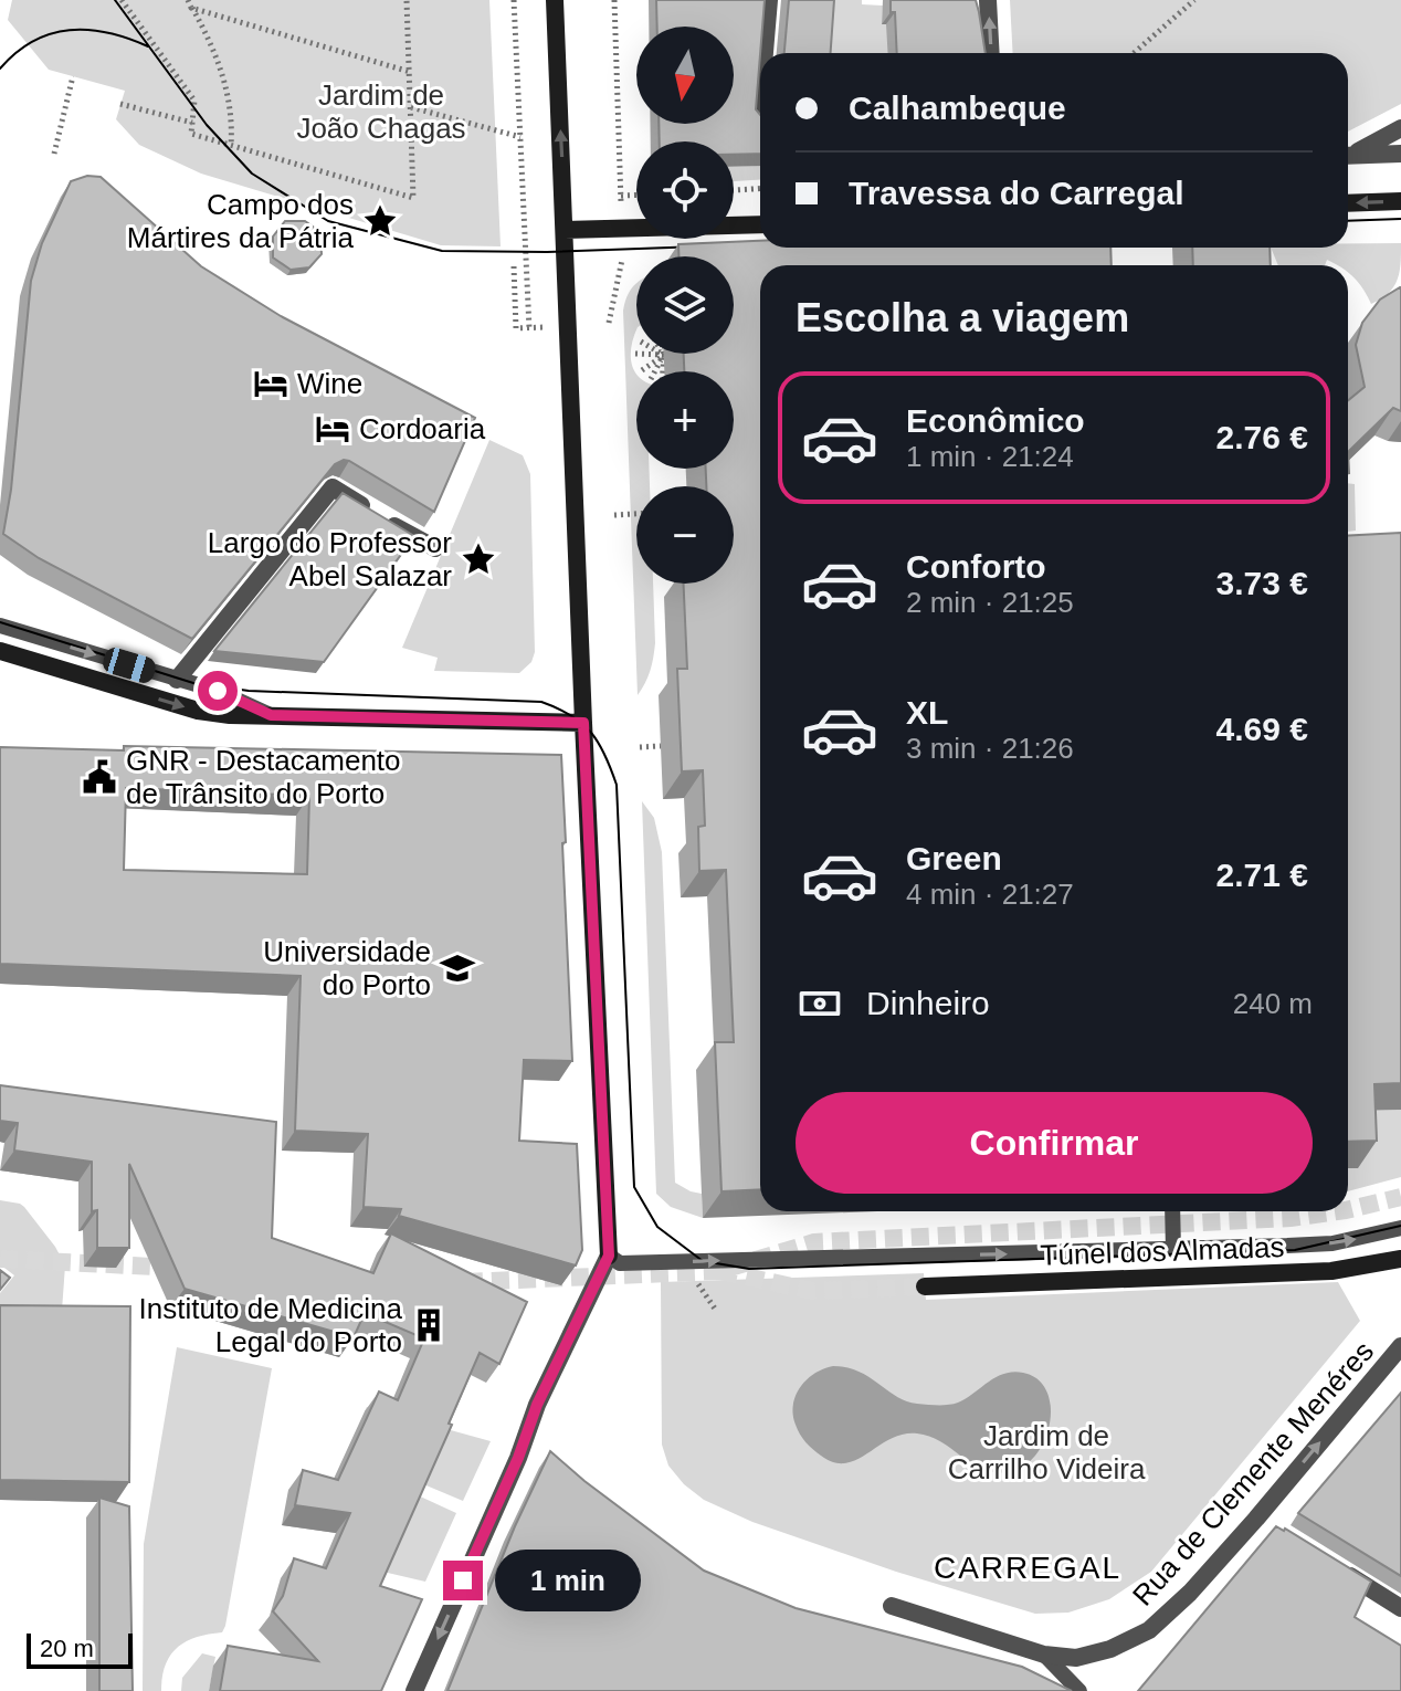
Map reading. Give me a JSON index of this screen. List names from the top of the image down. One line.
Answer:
{"streets":{"street":["Túnel dos Almadas","Rua de Clemente Menéres"]},"one_way":["Rua de Clemente Menéres"],"districts":["CARREGAL"],"parks":["Jardim de João Chagas","Jardim de Carrilho Videira"],"places":{"place":["Campo dos Mártires da Pátria","Largo do Professor Abel Salazar"],"hotel":["Wine","Cordoaria"],"public building":["GNR - Destacamento de Trânsito do Porto"],"school or university":["Universidade do Porto"],"building":["Instituto de Medicina Legal do Porto"]},"scale_bar":"20 m","north":"bottom","page":{"map_buttons":["+","−"],"banner":["Calhambeque","Travessa do Carregal"],"heading":"Escolha a viagem","list":[{"name":"Econômico","note":"1 min · 21:24","value":"2.76 €"},{"name":"Conforto","note":"2 min · 21:25","value":"3.73 €"},{"name":"XL","note":"3 min · 21:26","value":"4.69 €"},{"name":"Green","note":"4 min · 21:27","value":"2.71 €"}],"pay":["Dinheiro","240 m"],"buttons":"Confirmar","bubble":"1 min","scale":"20 m"}}
